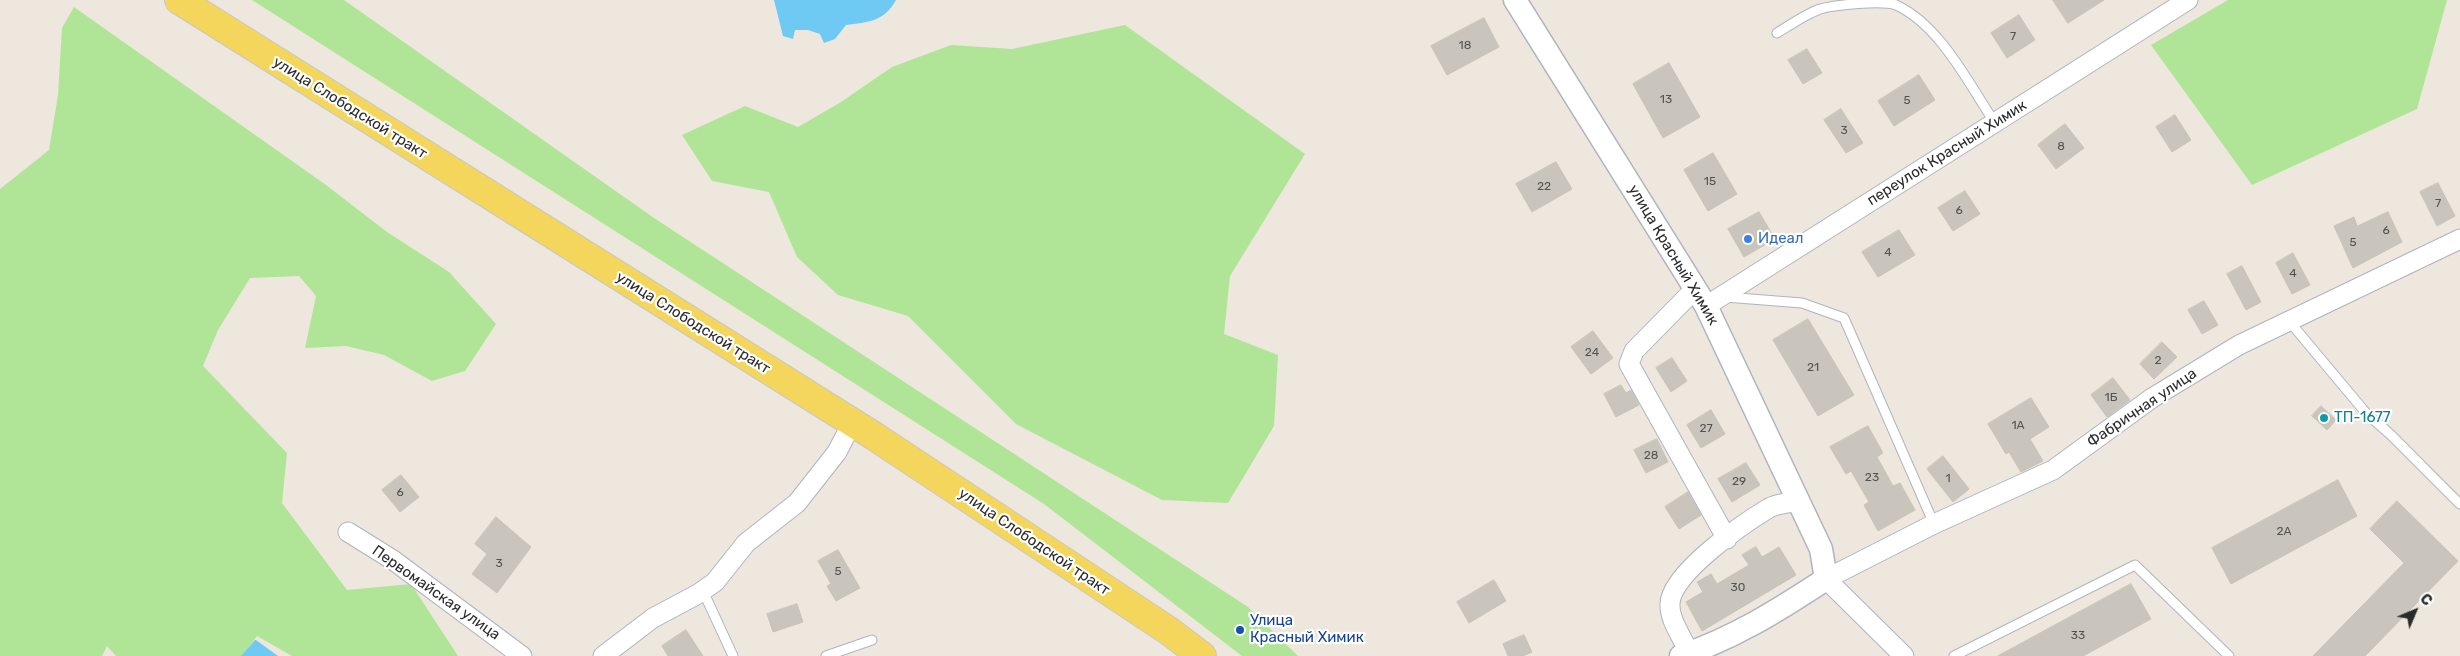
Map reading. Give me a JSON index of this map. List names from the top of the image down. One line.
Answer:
{"streets":{"main road":["улица Слободской тракт"],"street":["переулок Красный Химик","улица Красный Химик","Фабричная улица","Первомайская улица"]},"crossings":[["переулок Красный Химик","улица Красный Химик"],["улица Красный Химик","Фабричная улица"]],"places":["Идеал","ТП-1677","Улица Красный Химик"],"house_numbers":["7","18","13","5","3","8","15","22","7","6","6","5","4","4","24","2","21","1Б","1А","27","28","23","1","29","6","2А","3","5","30","33"],"north":"top right"}
